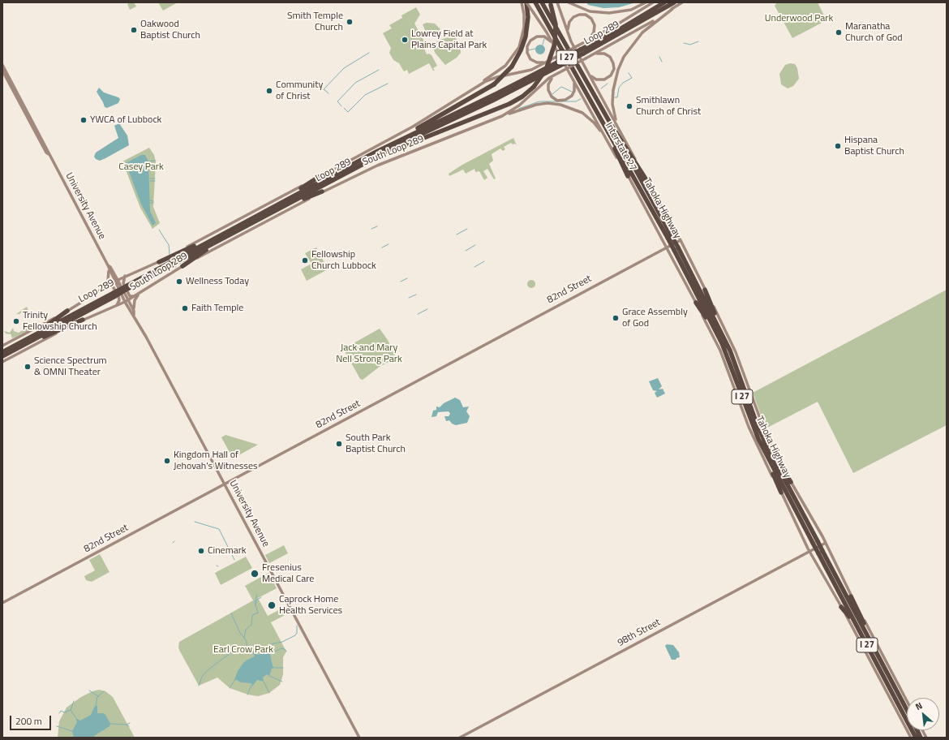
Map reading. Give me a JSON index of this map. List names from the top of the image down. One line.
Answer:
{"streets":{"highway":["Loop 289","I 27","Tahoka Highway"],"main road":["Interstate 27","South Loop 289","University Avenue","82nd Street","98th Street"]},"crossings":[["I 27","Tahoka Highway"],["Interstate 27","Tahoka Highway"],["Interstate 27","82nd Street"],["South Loop 289","University Avenue"],["University Avenue","82nd Street"],["Tahoka Highway","98th Street"]],"parks":["Underwood Park","Casey Park","Jack and Mary Nell Strong Park","Earl Crow Park"],"places":["Smith Temple Church","Oakwood Baptist Church","Maranatha Church of God","Lowrey Field at Plains Capital Park","Community of Christ","Smithlawn Church of Christ","YWCA of Lubbock","Hispana Baptist Church","Fellowship Church Lubbock","Wellness Today","Faith Temple","Grace Assembly of God","Trinity Fellowship Church","Science Spectrum & OMNI Theater","South Park Baptist Church","Kingdom Hall of Jehovah's Witnesses","Cinemark","Fresenius Medical Care","Caprock Home Health Services"],"scale_bar":"200 m","north":"top left"}
